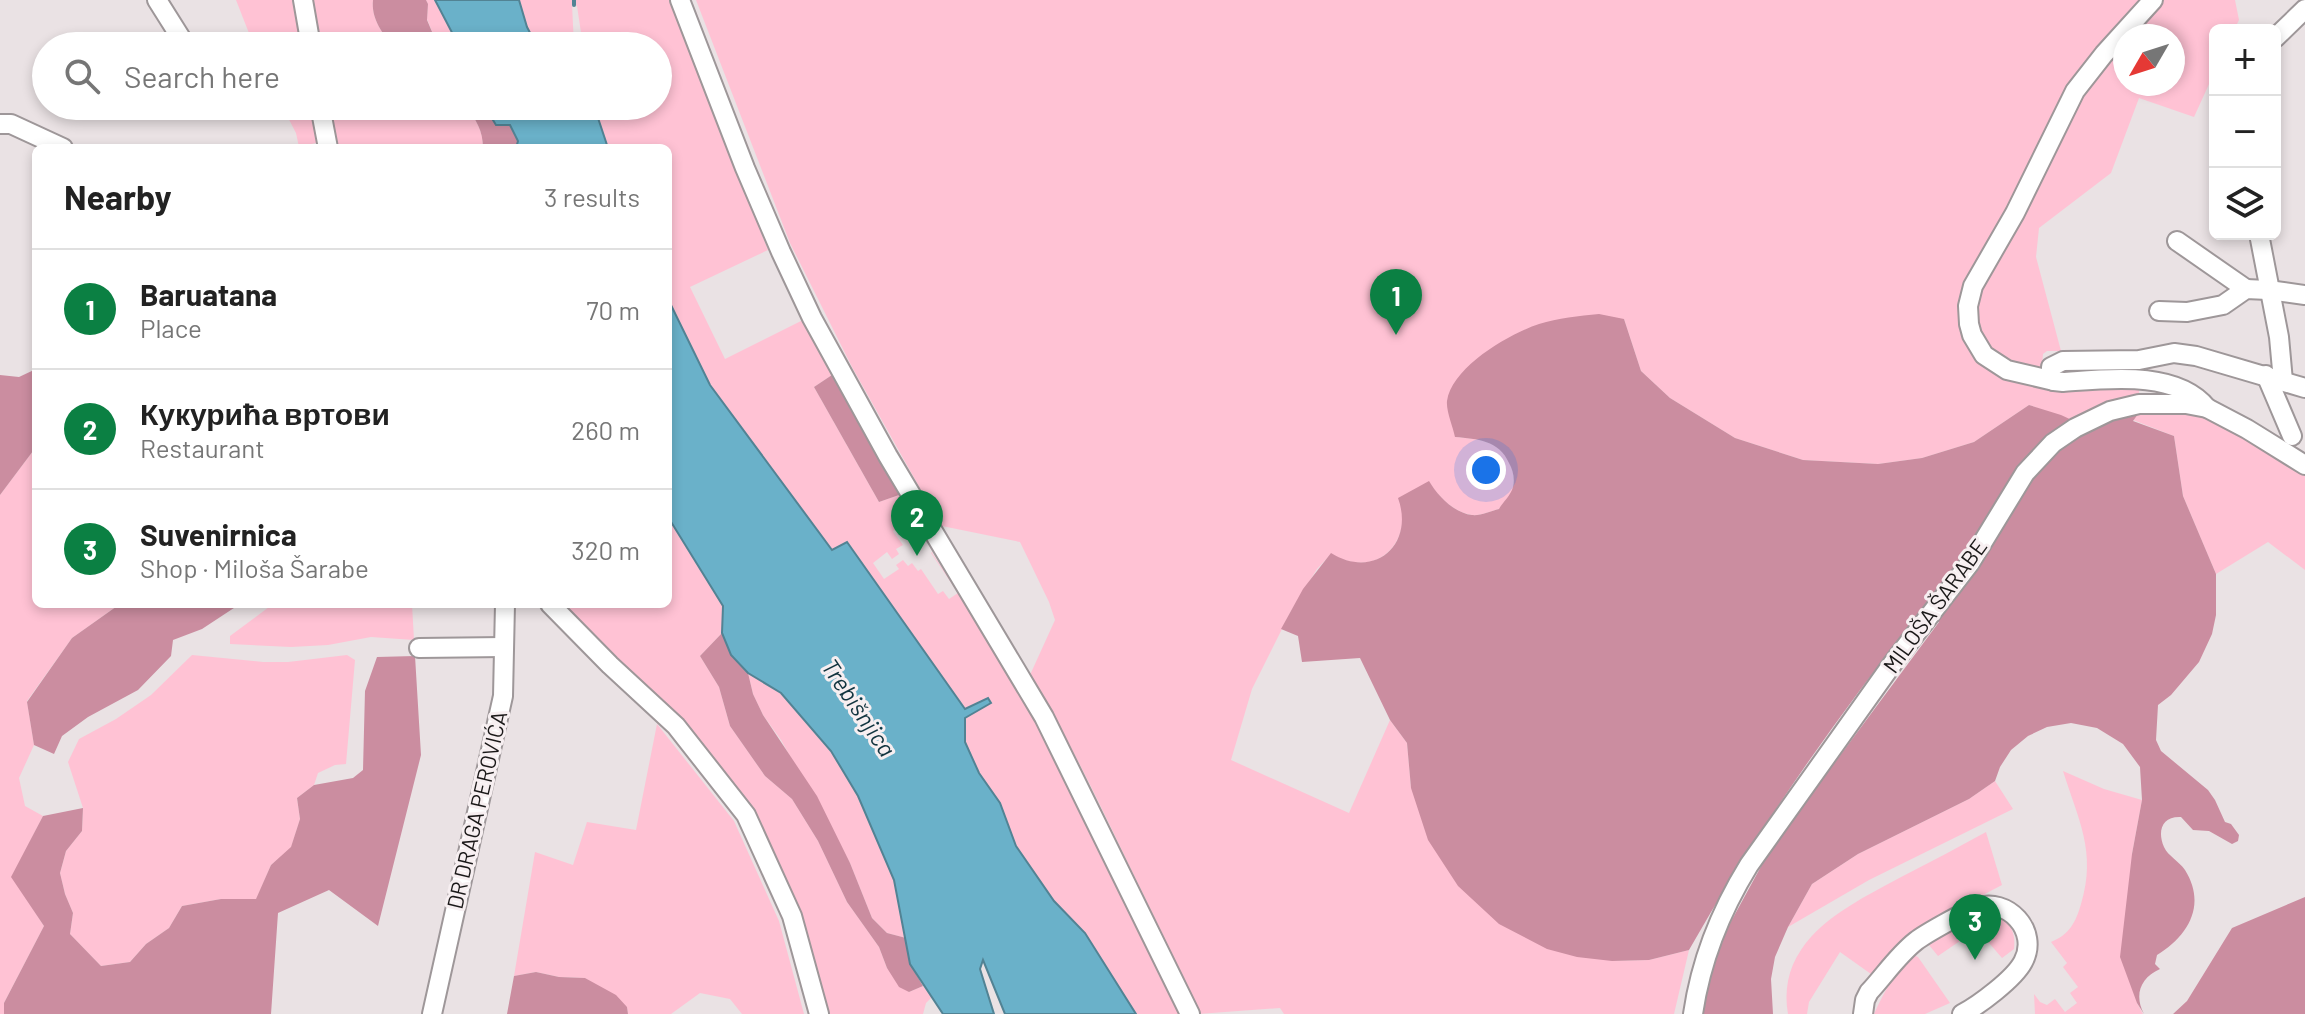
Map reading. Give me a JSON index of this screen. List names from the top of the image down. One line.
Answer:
{"streets":{"street":["MILOŠA ŠARABE","DR DRAGA PEROVIĆA"]},"water":["Trebišnjica"],"north":"bottom left","page":{"map_buttons":["+","−"],"search":"Search here","heading":["Nearby","3 results"],"list":[{"mark":"1","name":"Baruatana","note":"Place","value":"70 m"},{"mark":"2","name":"Кукурића вртови","note":"Restaurant","value":"260 m"},{"mark":"3","name":"Suvenirnica","note":"Shop · Miloša Šarabe","value":"320 m"}],"pins":["1","2","3"]}}
